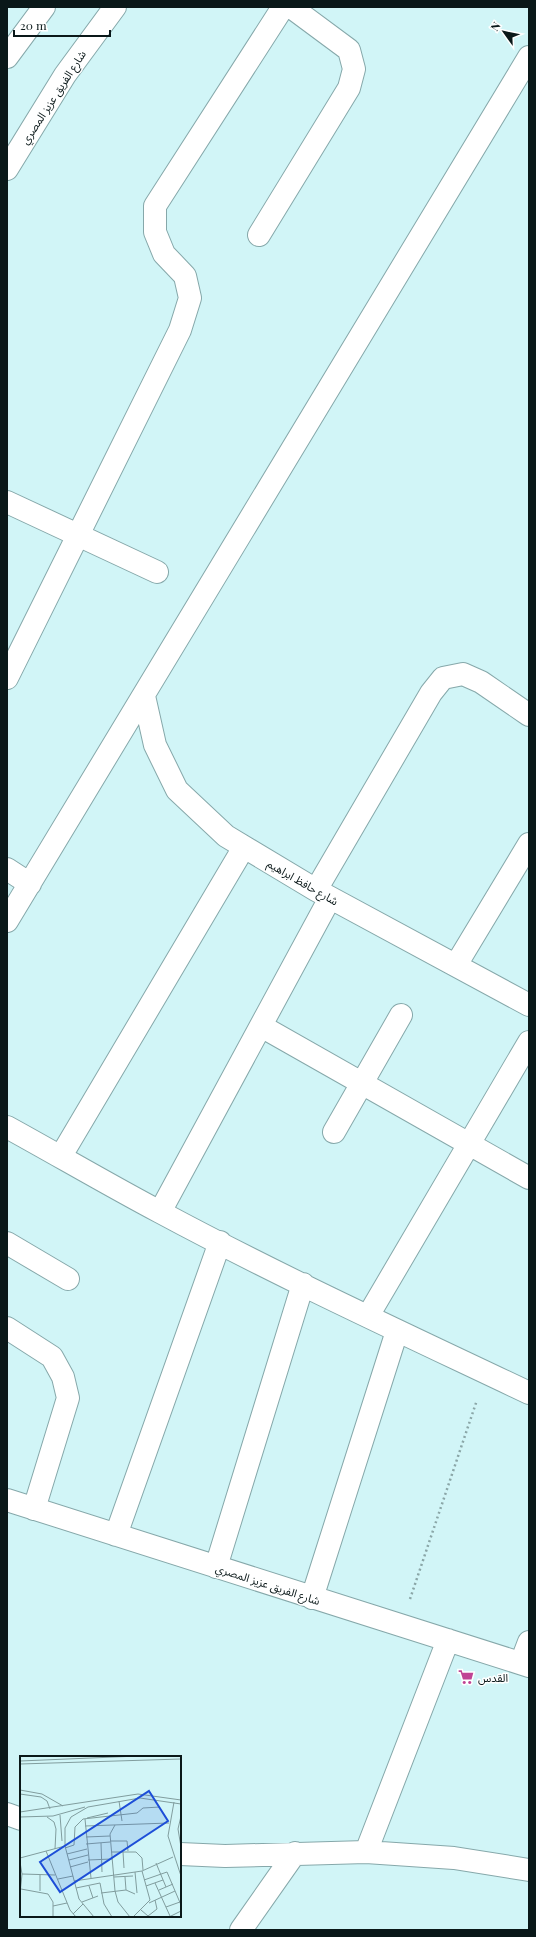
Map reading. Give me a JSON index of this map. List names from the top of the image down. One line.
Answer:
{"streets":{"street":["شارع الفريق عزيز المصري","شارع حافظ ابراهيم"]},"places":{"supermarket":["القدس"]},"scale_bar":"20 m","north":"top left"}
